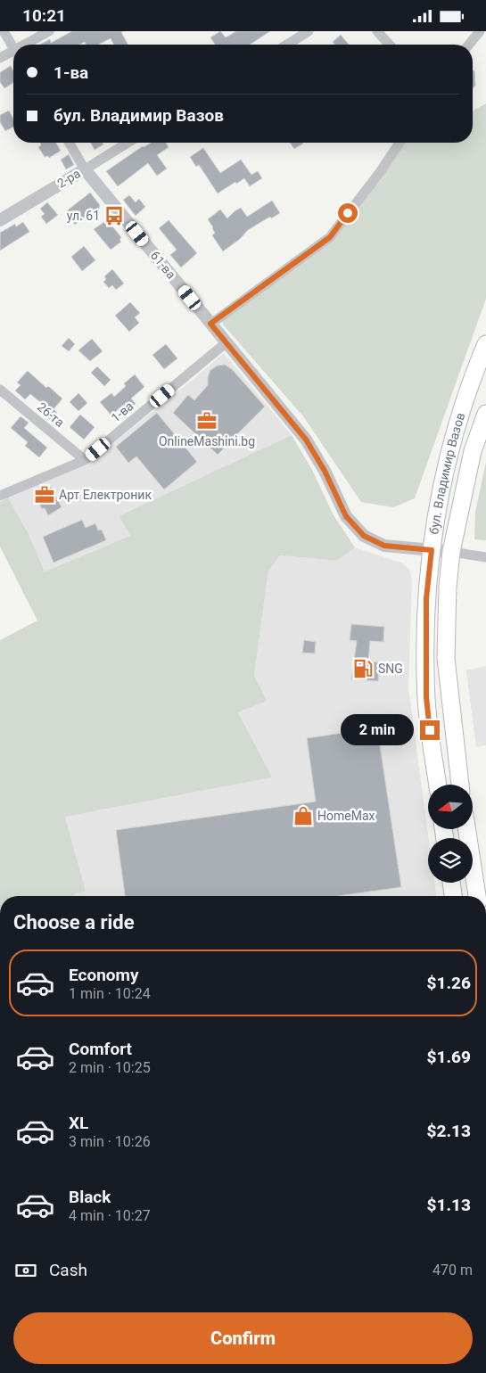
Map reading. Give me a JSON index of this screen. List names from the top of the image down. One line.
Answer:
{"streets":{"main road":["бул. Владимир Вазов"],"street":["2-ра","61-ва","1-ва","26-та"]},"crossings":[["2-ра","61-ва"],["61-ва","1-ва"],["61-ва","бул. Владимир Вазов"],["1-ва","26-та"]],"places":{"bus stop":["ул. 61"],"office":["ОnlineMashini.bg","Арт Електроник"],"fuel station":["SNG"],"shop":["HomeMax"]},"north":"left","page":{"status":"10:21","banner":["1-ва","бул. Владимир Вазов"],"bubble":"2 min","heading":"Choose a ride","list":[{"name":"Economy","note":"1 min · 10:24","value":"$1.26"},{"name":"Comfort","note":"2 min · 10:25","value":"$1.69"},{"name":"XL","note":"3 min · 10:26","value":"$2.13"},{"name":"Black","note":"4 min · 10:27","value":"$1.13"}],"pay":["Cash","470 m"],"buttons":"Confirm"}}
